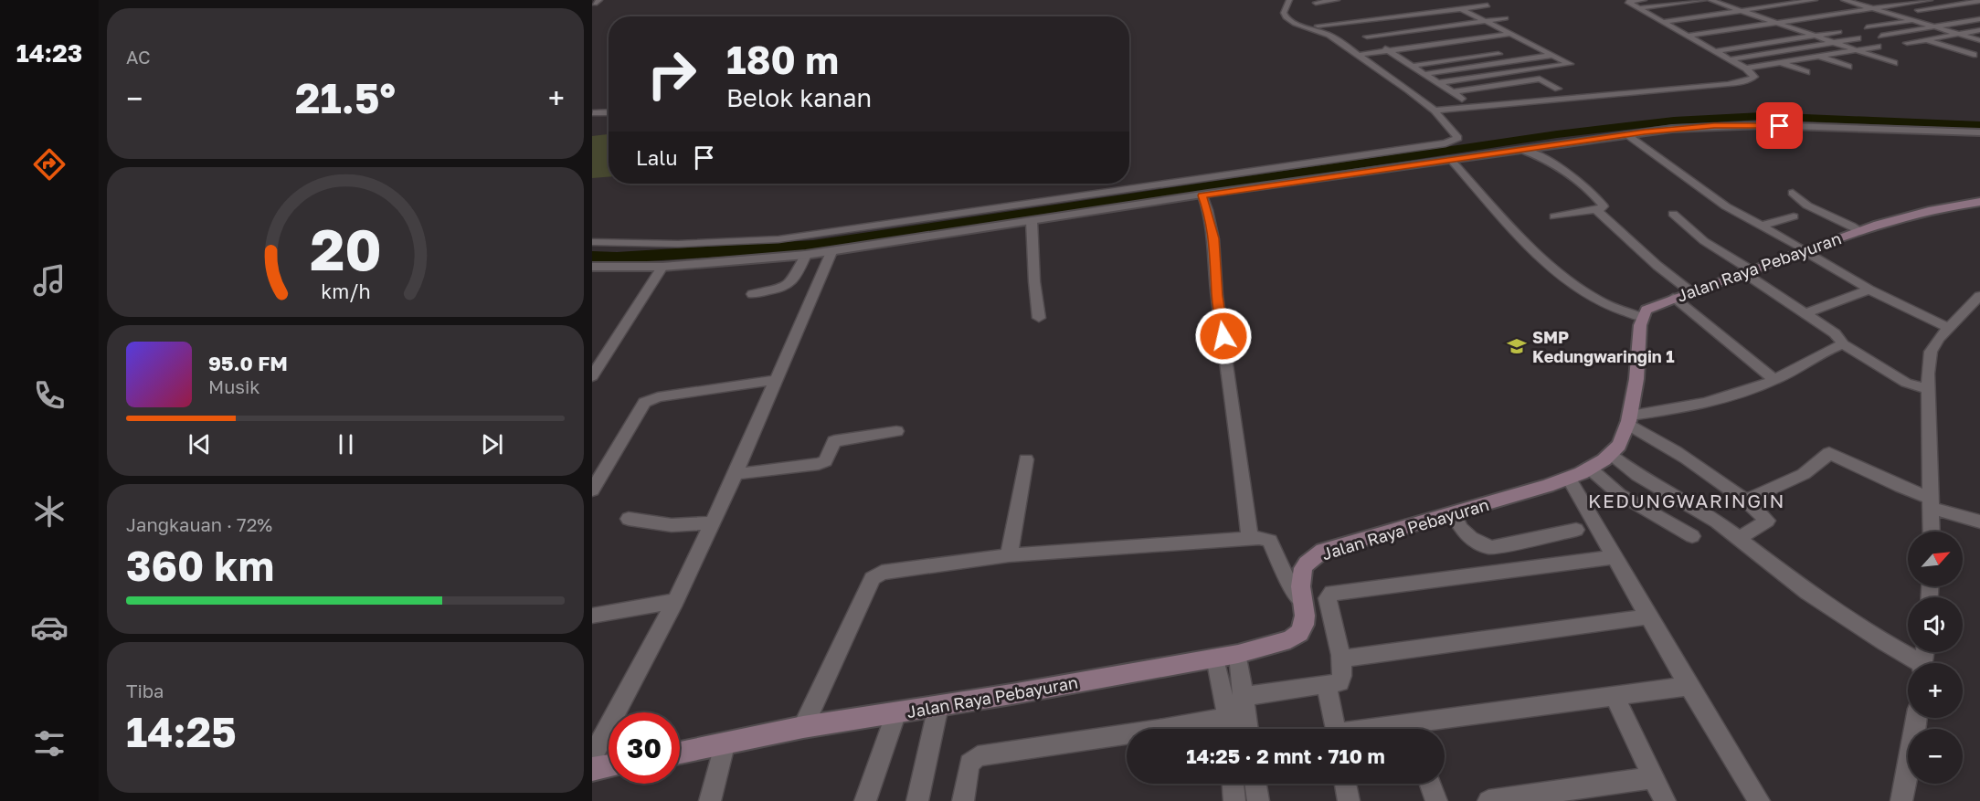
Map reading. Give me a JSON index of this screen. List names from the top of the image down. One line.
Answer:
{"streets":{"main road":["Jalan Raya Pebayuran"]},"districts":["KEDUNGWARINGIN"],"places":{"school or university":["SMP Kedungwaringin 1"]},"north":"top right","page":{"tabs":"14:23","tile":["AC",["Jangkauan · 72%","360 km"],["Tiba","14:25"]],"turn":["180 m","Belok kanan"],"heat":["−","21.5°","+"],"then":"Lalu","song":["95.0 FM","Musik"],"map_buttons":["+","−"],"limit":"30","trip":"14:25 · 2 mnt · 710 m","gauge":["20","km/h"]}}
